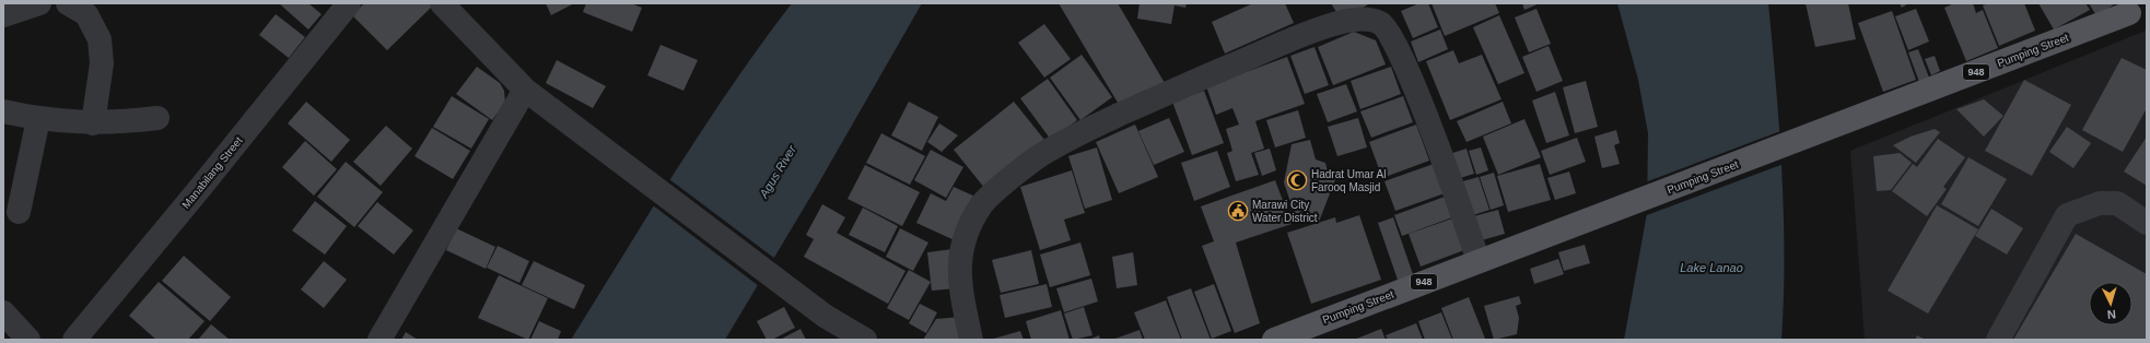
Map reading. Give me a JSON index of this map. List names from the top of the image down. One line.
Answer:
{"streets":{"main road":["Pumping Street","948"],"street":["Manabilang Street"]},"water":["Agus River","Lake Lanao"],"places":{"mosque":["Hadrat Umar Al Farooq Masjid"],"public building":["Marawi City Water District"]},"north":"bottom"}
